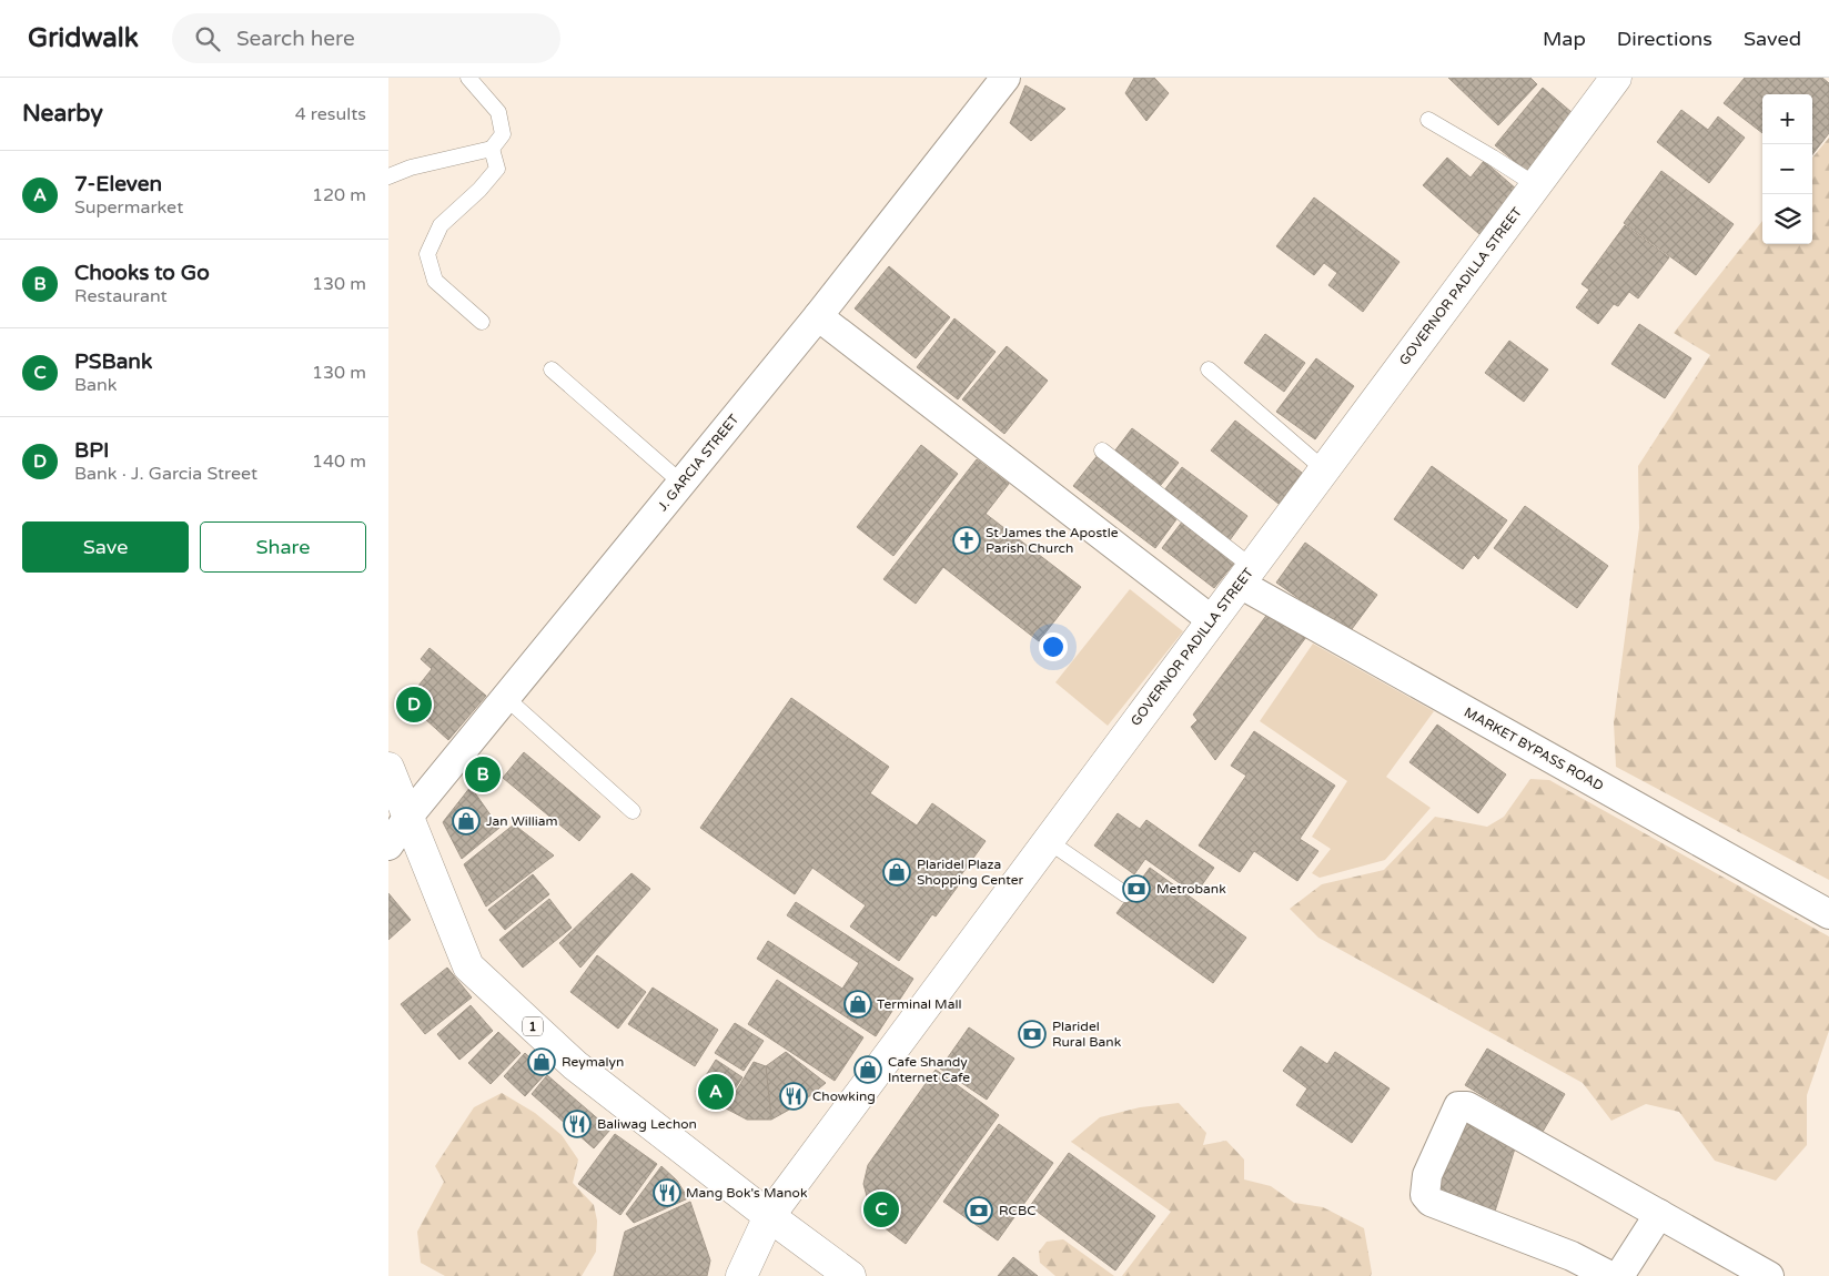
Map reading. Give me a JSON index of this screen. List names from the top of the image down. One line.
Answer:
{"streets":{"main road":["GOVERNOR PADILLA STREET","1"],"street":["J. GARCIA STREET","MARKET BYPASS ROAD"]},"crossings":[["GOVERNOR PADILLA STREET","MARKET BYPASS ROAD"],["GOVERNOR PADILLA STREET","1"],["J. GARCIA STREET","1"]],"places":{"church":["St James the Apostle Parish Church"],"shop":["Jan William","Plaridel Plaza Shopping Center","Terminal Mall","Reymalyn","Cafe Shandy Internet Cafe"],"bank":["Metrobank","Plaridel Rural Bank","RCBC"],"restaurant":["Chowking","Baliwag Lechon","Mang Bok's Manok"]},"page":{"header":"Gridwalk","search":"Search here","nav":["Map","Directions","Saved"],"heading":["Nearby","4 results"],"map_buttons":["+","−"],"list":[{"mark":"A","name":"7-Eleven","note":"Supermarket","value":"120 m"},{"mark":"B","name":"Chooks to Go","note":"Restaurant","value":"130 m"},{"mark":"C","name":"PSBank","note":"Bank","value":"130 m"},{"mark":"D","name":"BPI","note":"Bank · J. Garcia Street","value":"140 m"}],"buttons":["Save","Share"],"pins":["D","B","A","C"]}}
